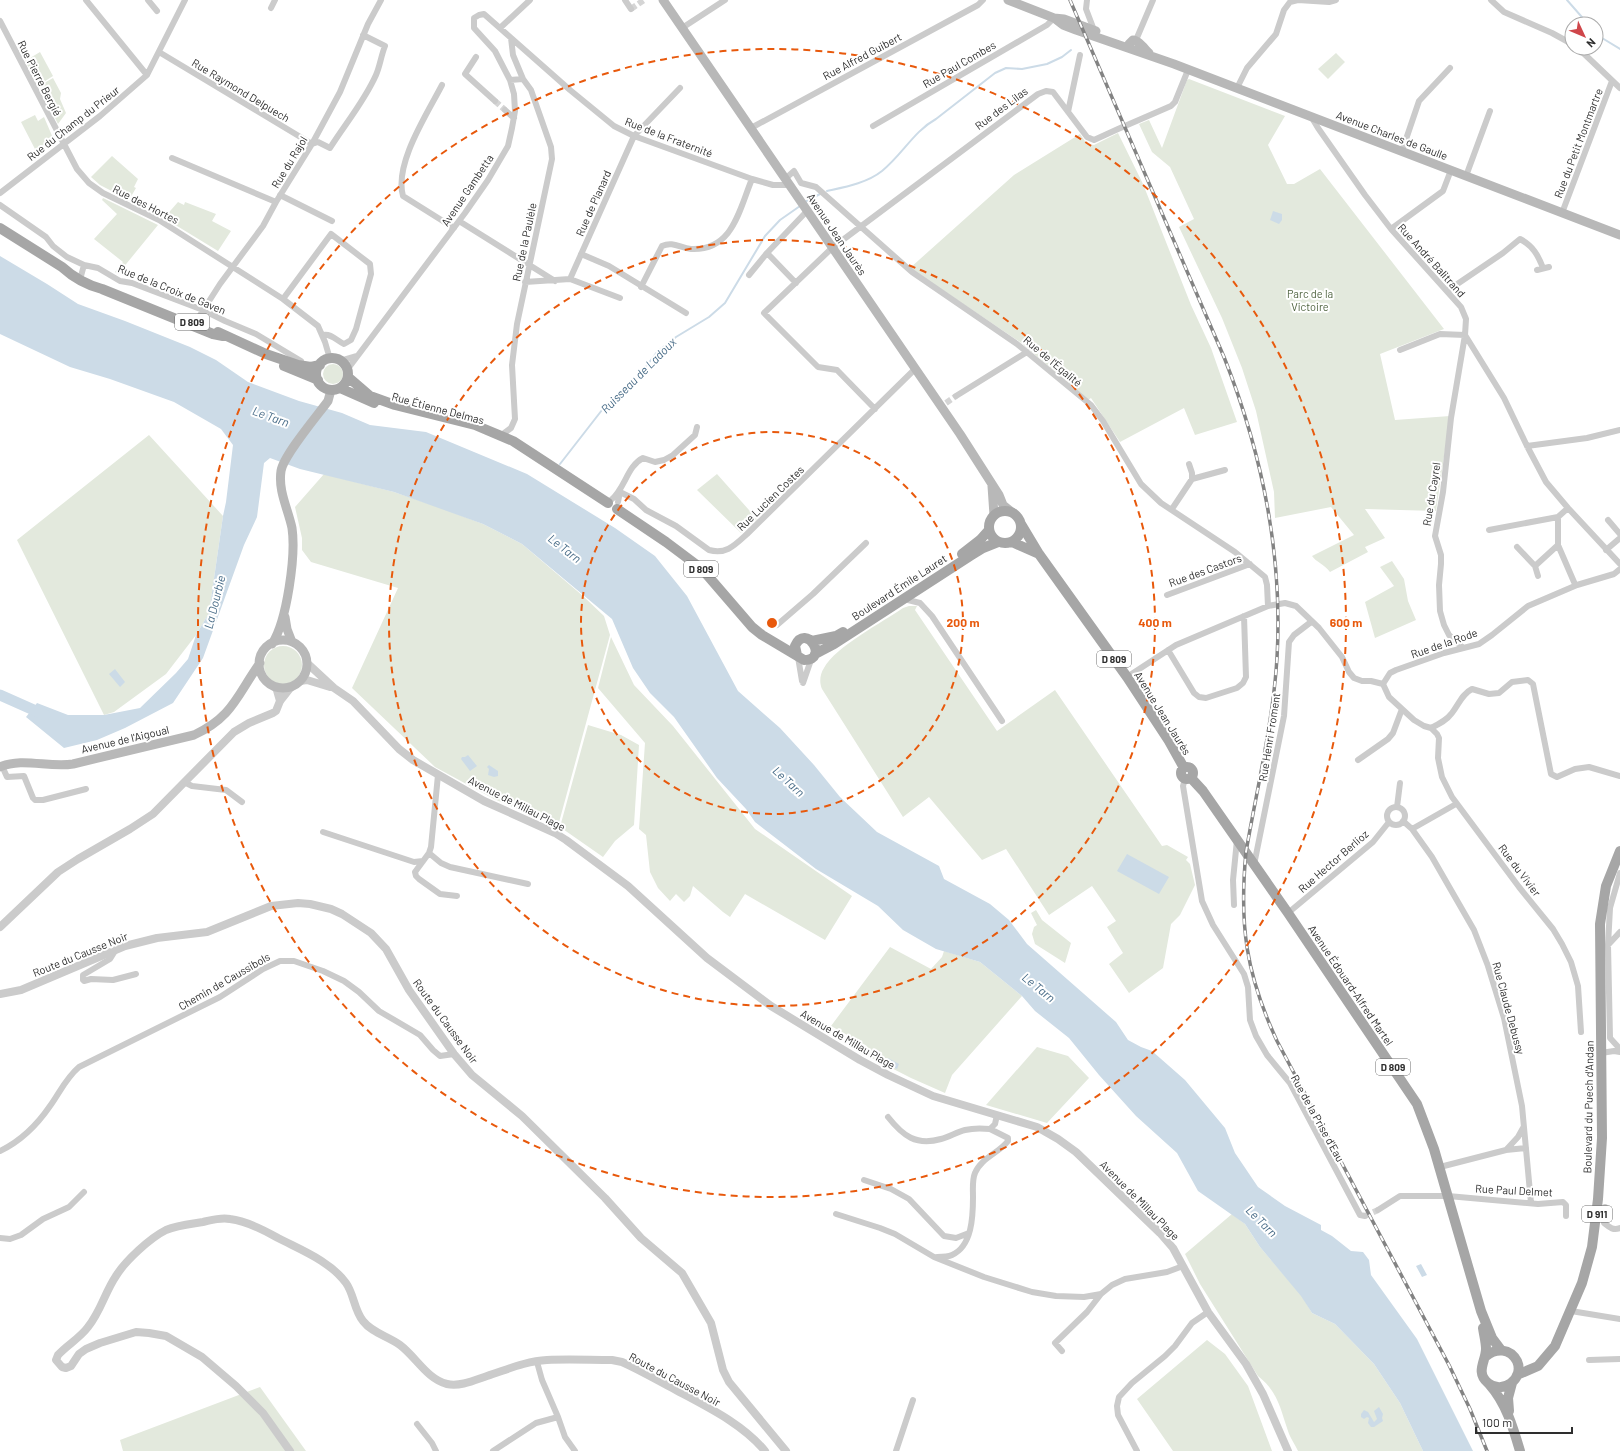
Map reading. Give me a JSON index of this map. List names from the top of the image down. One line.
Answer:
{"streets":{"main road":["Avenue Charles de Gaulle","Avenue Jean Jaurès","D 809","Rue Étienne Delmas","Boulevard Émile Lauret","Avenue de l'Aigoual","Avenue Édouard-Alfred Martel","Boulevard du Puech d'Andan","D 911"],"street":["Rue Alfred Guibert","Rue Paul Combes","Rue Pierre Bergié","Rue Raymond Delpuech","Rue des Lilas","Rue du Champ du Prieur","Rue de la Fraternité","Rue du Petit Montmartre","Rue du Rajol","Avenue Gambetta","Rue de Planard","Rue des Hortes","Rue de la Paulèle","Rue André Balitrand","Rue de la Croix de Gaven","Rue de l'Égalité","Rue du Cayrel","Rue Lucien Costes","Rue des Castors","Rue de la Rode","Rue Henri Froment","Avenue de Millau Plage","Rue Hector Berlioz","Rue du Vivier","Route du Causse Noir","Chemin de Caussibols","Rue Claude Debussy","Rue de la Prise d'Eau","Rue Paul Delmet"]},"crossings":[["Rue Alfred Guibert","Avenue Jean Jaurès"],["Rue Paul Combes","Avenue Charles de Gaulle"],["Rue Pierre Bergié","Rue du Champ du Prieur"],["Rue Pierre Bergié","Rue des Hortes"],["Rue Raymond Delpuech","Rue du Champ du Prieur"],["Rue Raymond Delpuech","Rue du Rajol"],["Rue des Lilas","Avenue Charles de Gaulle"],["Rue des Lilas","Avenue Jean Jaurès"],["Rue des Lilas","Rue de l'Égalité"],["Rue des Lilas","Rue Lucien Costes"],["Rue du Champ du Prieur","Rue des Hortes"],["Avenue Charles de Gaulle","Rue du Petit Montmartre"],["Avenue Charles de Gaulle","Rue André Balitrand"],["Rue de la Fraternité","Avenue Gambetta"],["Rue de la Fraternité","Rue de Planard"],["Rue de la Fraternité","Avenue Jean Jaurès"],["Rue de la Fraternité","Rue de la Paulèle"],["Rue de la Fraternité","Rue de l'Égalité"],["Rue du Rajol","Rue des Hortes"],["Rue du Rajol","Rue de la Croix de Gaven"],["Rue du Rajol","D 809"],["Avenue Gambetta","D 809"],["Avenue Gambetta","Rue Étienne Delmas"],["Avenue Jean Jaurès","D 809"],["Avenue Jean Jaurès","Rue de l'Égalité"],["Avenue Jean Jaurès","Rue Lucien Costes"],["Avenue Jean Jaurès","Boulevard Émile Lauret"],["Avenue Jean Jaurès","Rue de la Prise d'Eau"],["Rue de la Paulèle","Rue Étienne Delmas"],["Rue André Balitrand","Rue du Cayrel"],["D 809","Rue Étienne Delmas"],["D 809","Boulevard Émile Lauret"],["D 809","Avenue Édouard-Alfred Martel"],["D 809","Rue de la Prise d'Eau"],["Rue de l'Égalité","Rue des Castors"],["Rue Étienne Delmas","Rue Lucien Costes"],["Rue du Cayrel","Rue de la Rode"],["Rue Henri Froment","Avenue Édouard-Alfred Martel"],["Avenue de l'Aigoual","Avenue de Millau Plage"],["Rue Hector Berlioz","Avenue Édouard-Alfred Martel"],["Rue Hector Berlioz","Rue Claude Debussy"],["Route du Causse Noir","Chemin de Caussibols"],["Avenue Édouard-Alfred Martel","Rue Paul Delmet"],["Avenue Édouard-Alfred Martel","D 911"],["Rue Claude Debussy","Rue Paul Delmet"],["Boulevard du Puech d'Andan","D 911"]],"water":["Ruisseau de Ladoux","Le Tarn","La Dourbie"],"parks":["Parc de la Victoire"],"scale_bar":"100 m","north":"bottom right","rings":["200 m","400 m","600 m"]}
